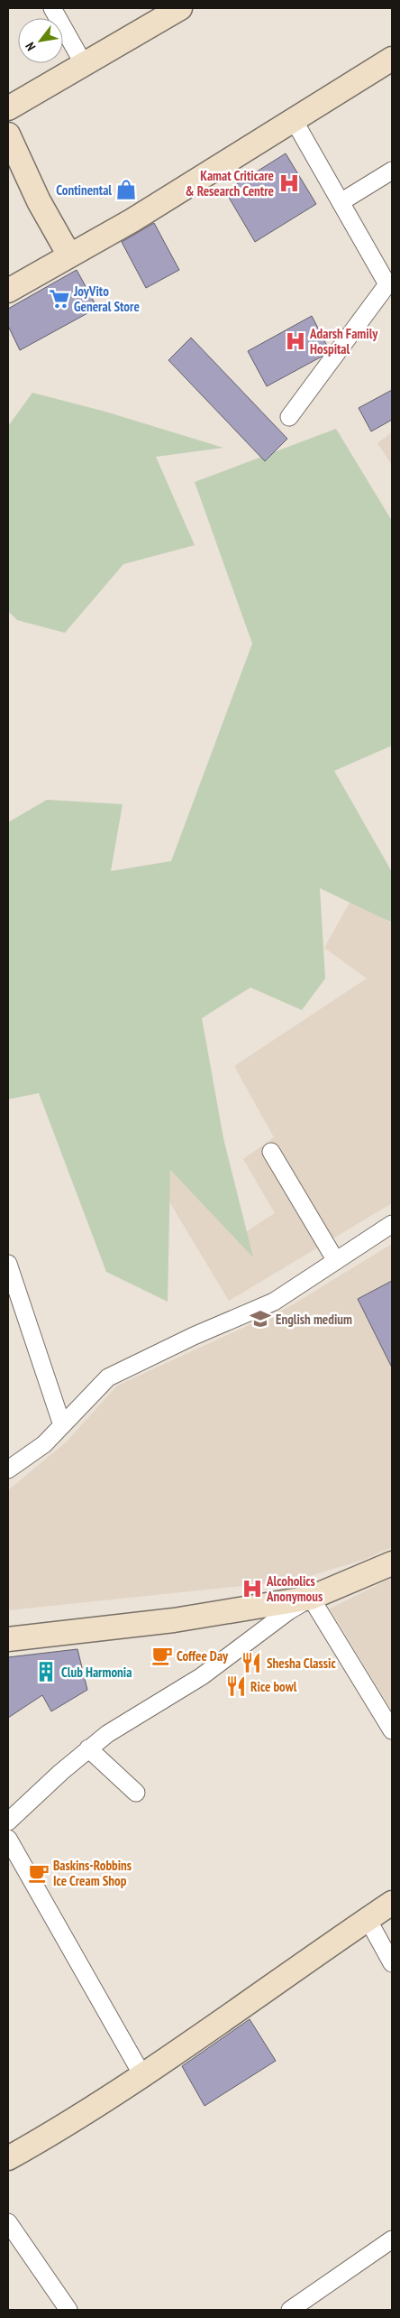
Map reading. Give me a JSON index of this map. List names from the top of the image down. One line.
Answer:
{"places":{"hospital":["Kamat Criticare & Research Centre","Adarsh Family Hospital","Alcoholics Anonymous"],"shop":["Continental"],"supermarket":["JoyVito General Store"],"school or university":["English medium"],"cafe":["Coffee Day","Baskins-Robbins Ice Cream Shop"],"restaurant":["Shesha Classic","Rice bowl"],"building":["Club Harmonia"]},"north":"bottom left"}
